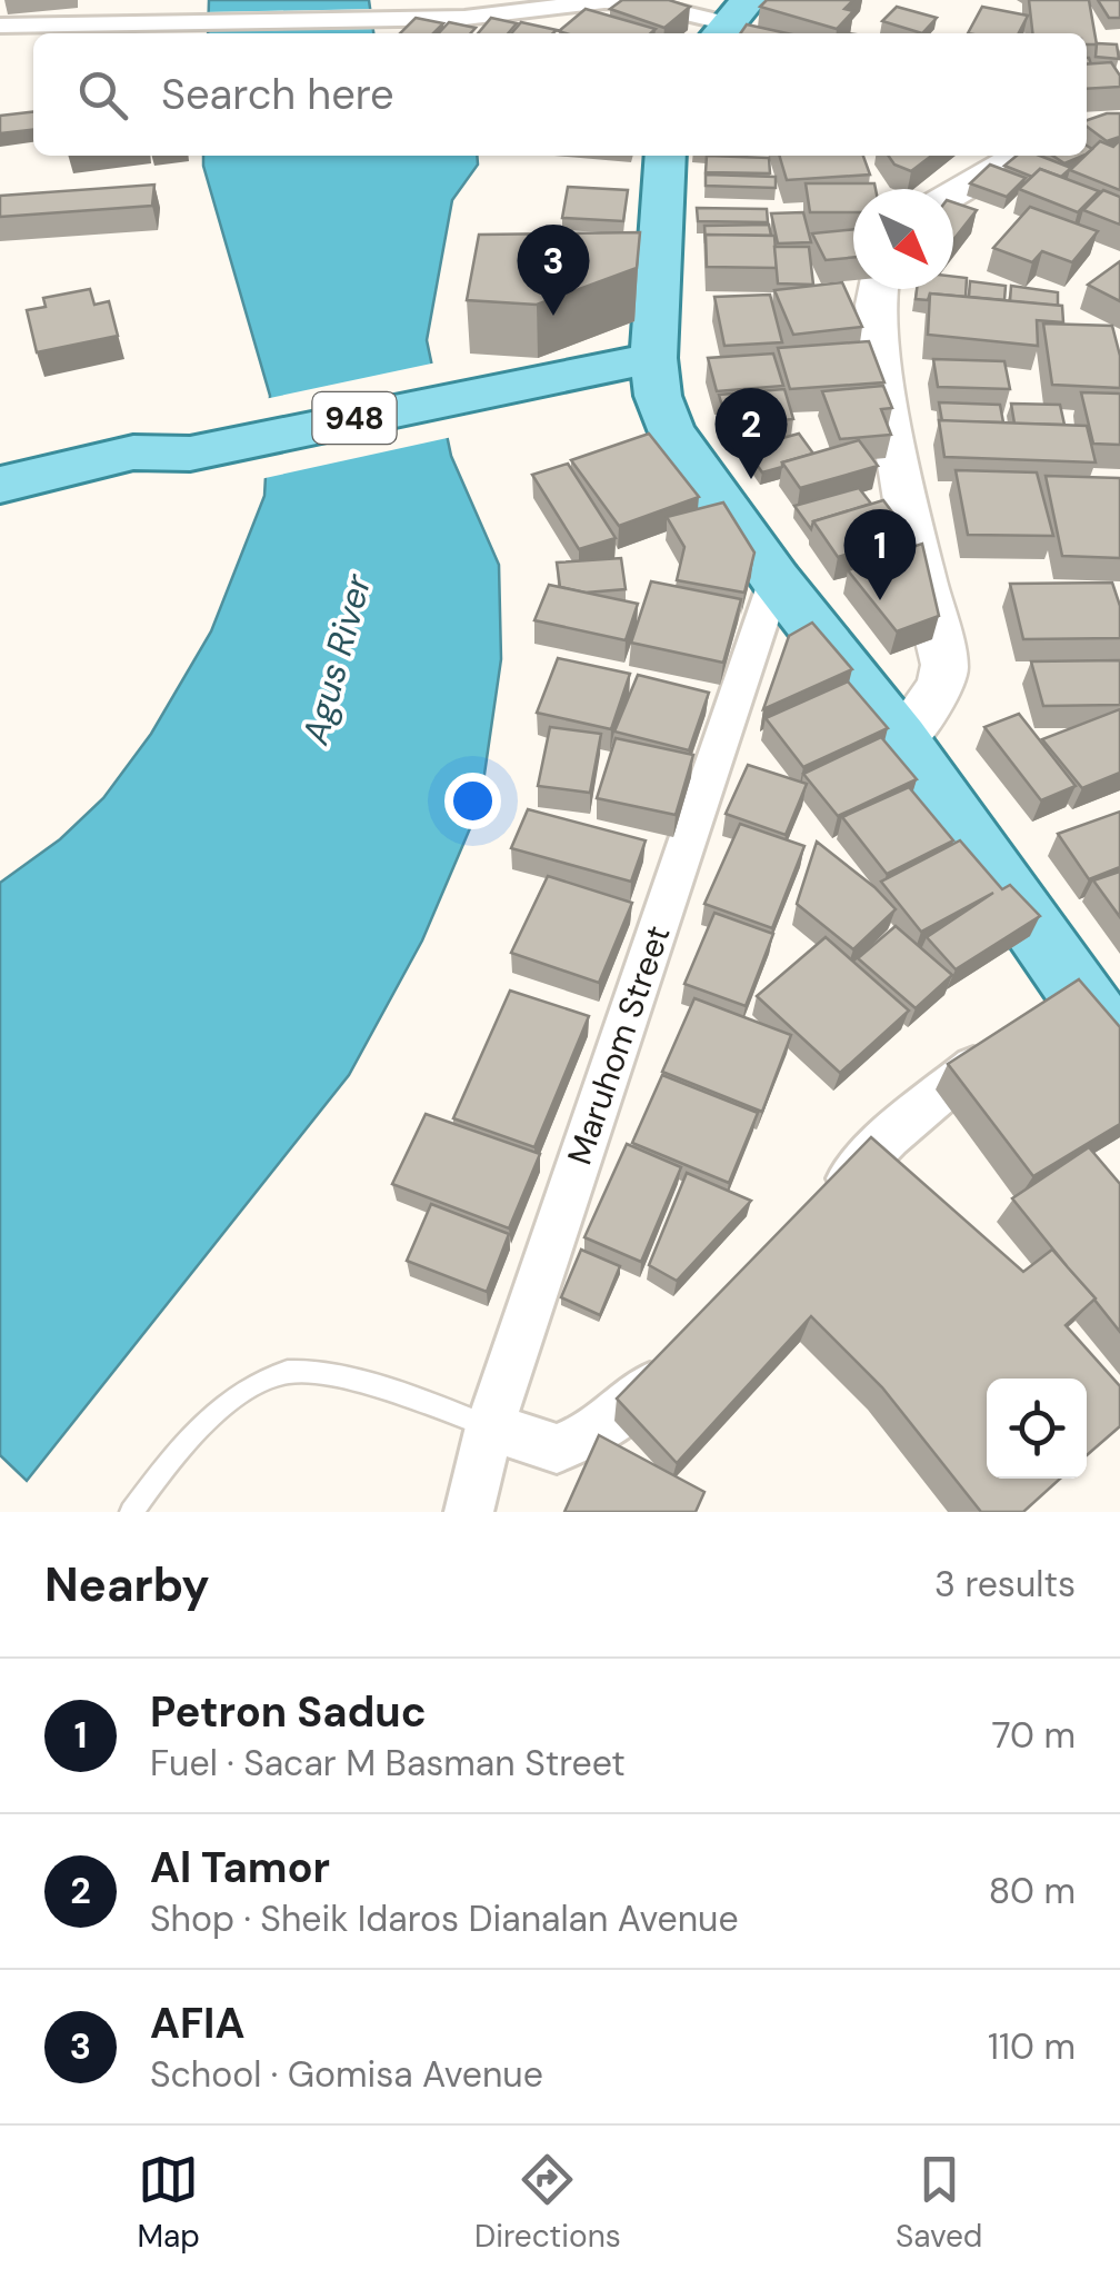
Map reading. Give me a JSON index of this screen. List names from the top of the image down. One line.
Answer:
{"streets":{"main road":["948"],"street":["Maruhom Street"]},"water":["Agus River"],"north":"bottom right","page":{"search":"Search here","pins":["3","2","1"],"heading":["Nearby","3 results"],"list":[{"mark":"1","name":"Petron Saduc","note":"Fuel · Sacar M Basman Street","value":"70 m"},{"mark":"2","name":"Al Tamor","note":"Shop · Sheik Idaros Dianalan Avenue","value":"80 m"},{"mark":"3","name":"AFIA","note":"School · Gomisa Avenue","value":"110 m"}],"nav":["Map","Directions","Saved"]}}
